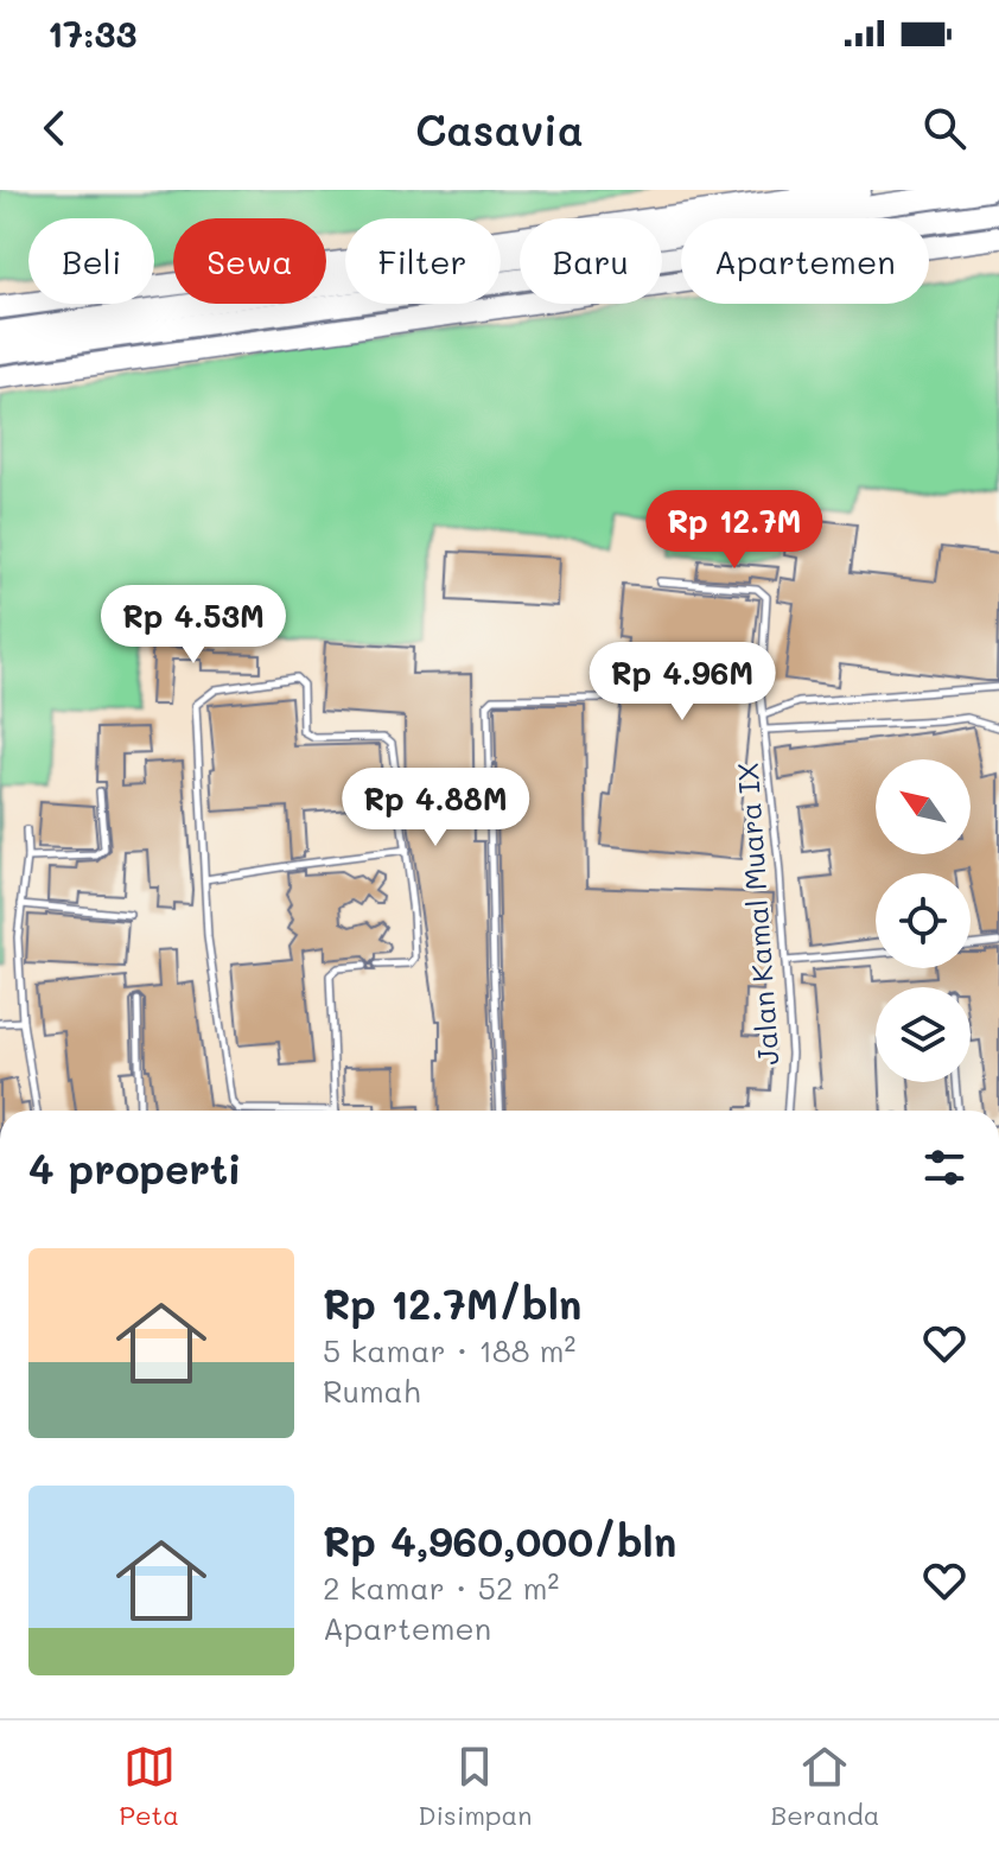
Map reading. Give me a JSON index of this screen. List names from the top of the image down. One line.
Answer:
{"streets":{"lane":["Jalan Kamal Muara IX"]},"north":"top left","page":{"status":"17:33","header":"Casavia","chip":["Beli","Sewa","Filter","Baru","Apartemen"],"price":["Rp 12.7M","Rp 4.53M","Rp 4.96M","Rp 4.88M"],"heading":"4 properti","list":[{"name":"Rp 12.7M/bln","note":"5 kamar · 188 m² · Rumah"},{"name":"Rp 4,960,000/bln","note":"2 kamar · 52 m² · Apartemen"}],"tabs":["Peta","Disimpan","Beranda"]}}
